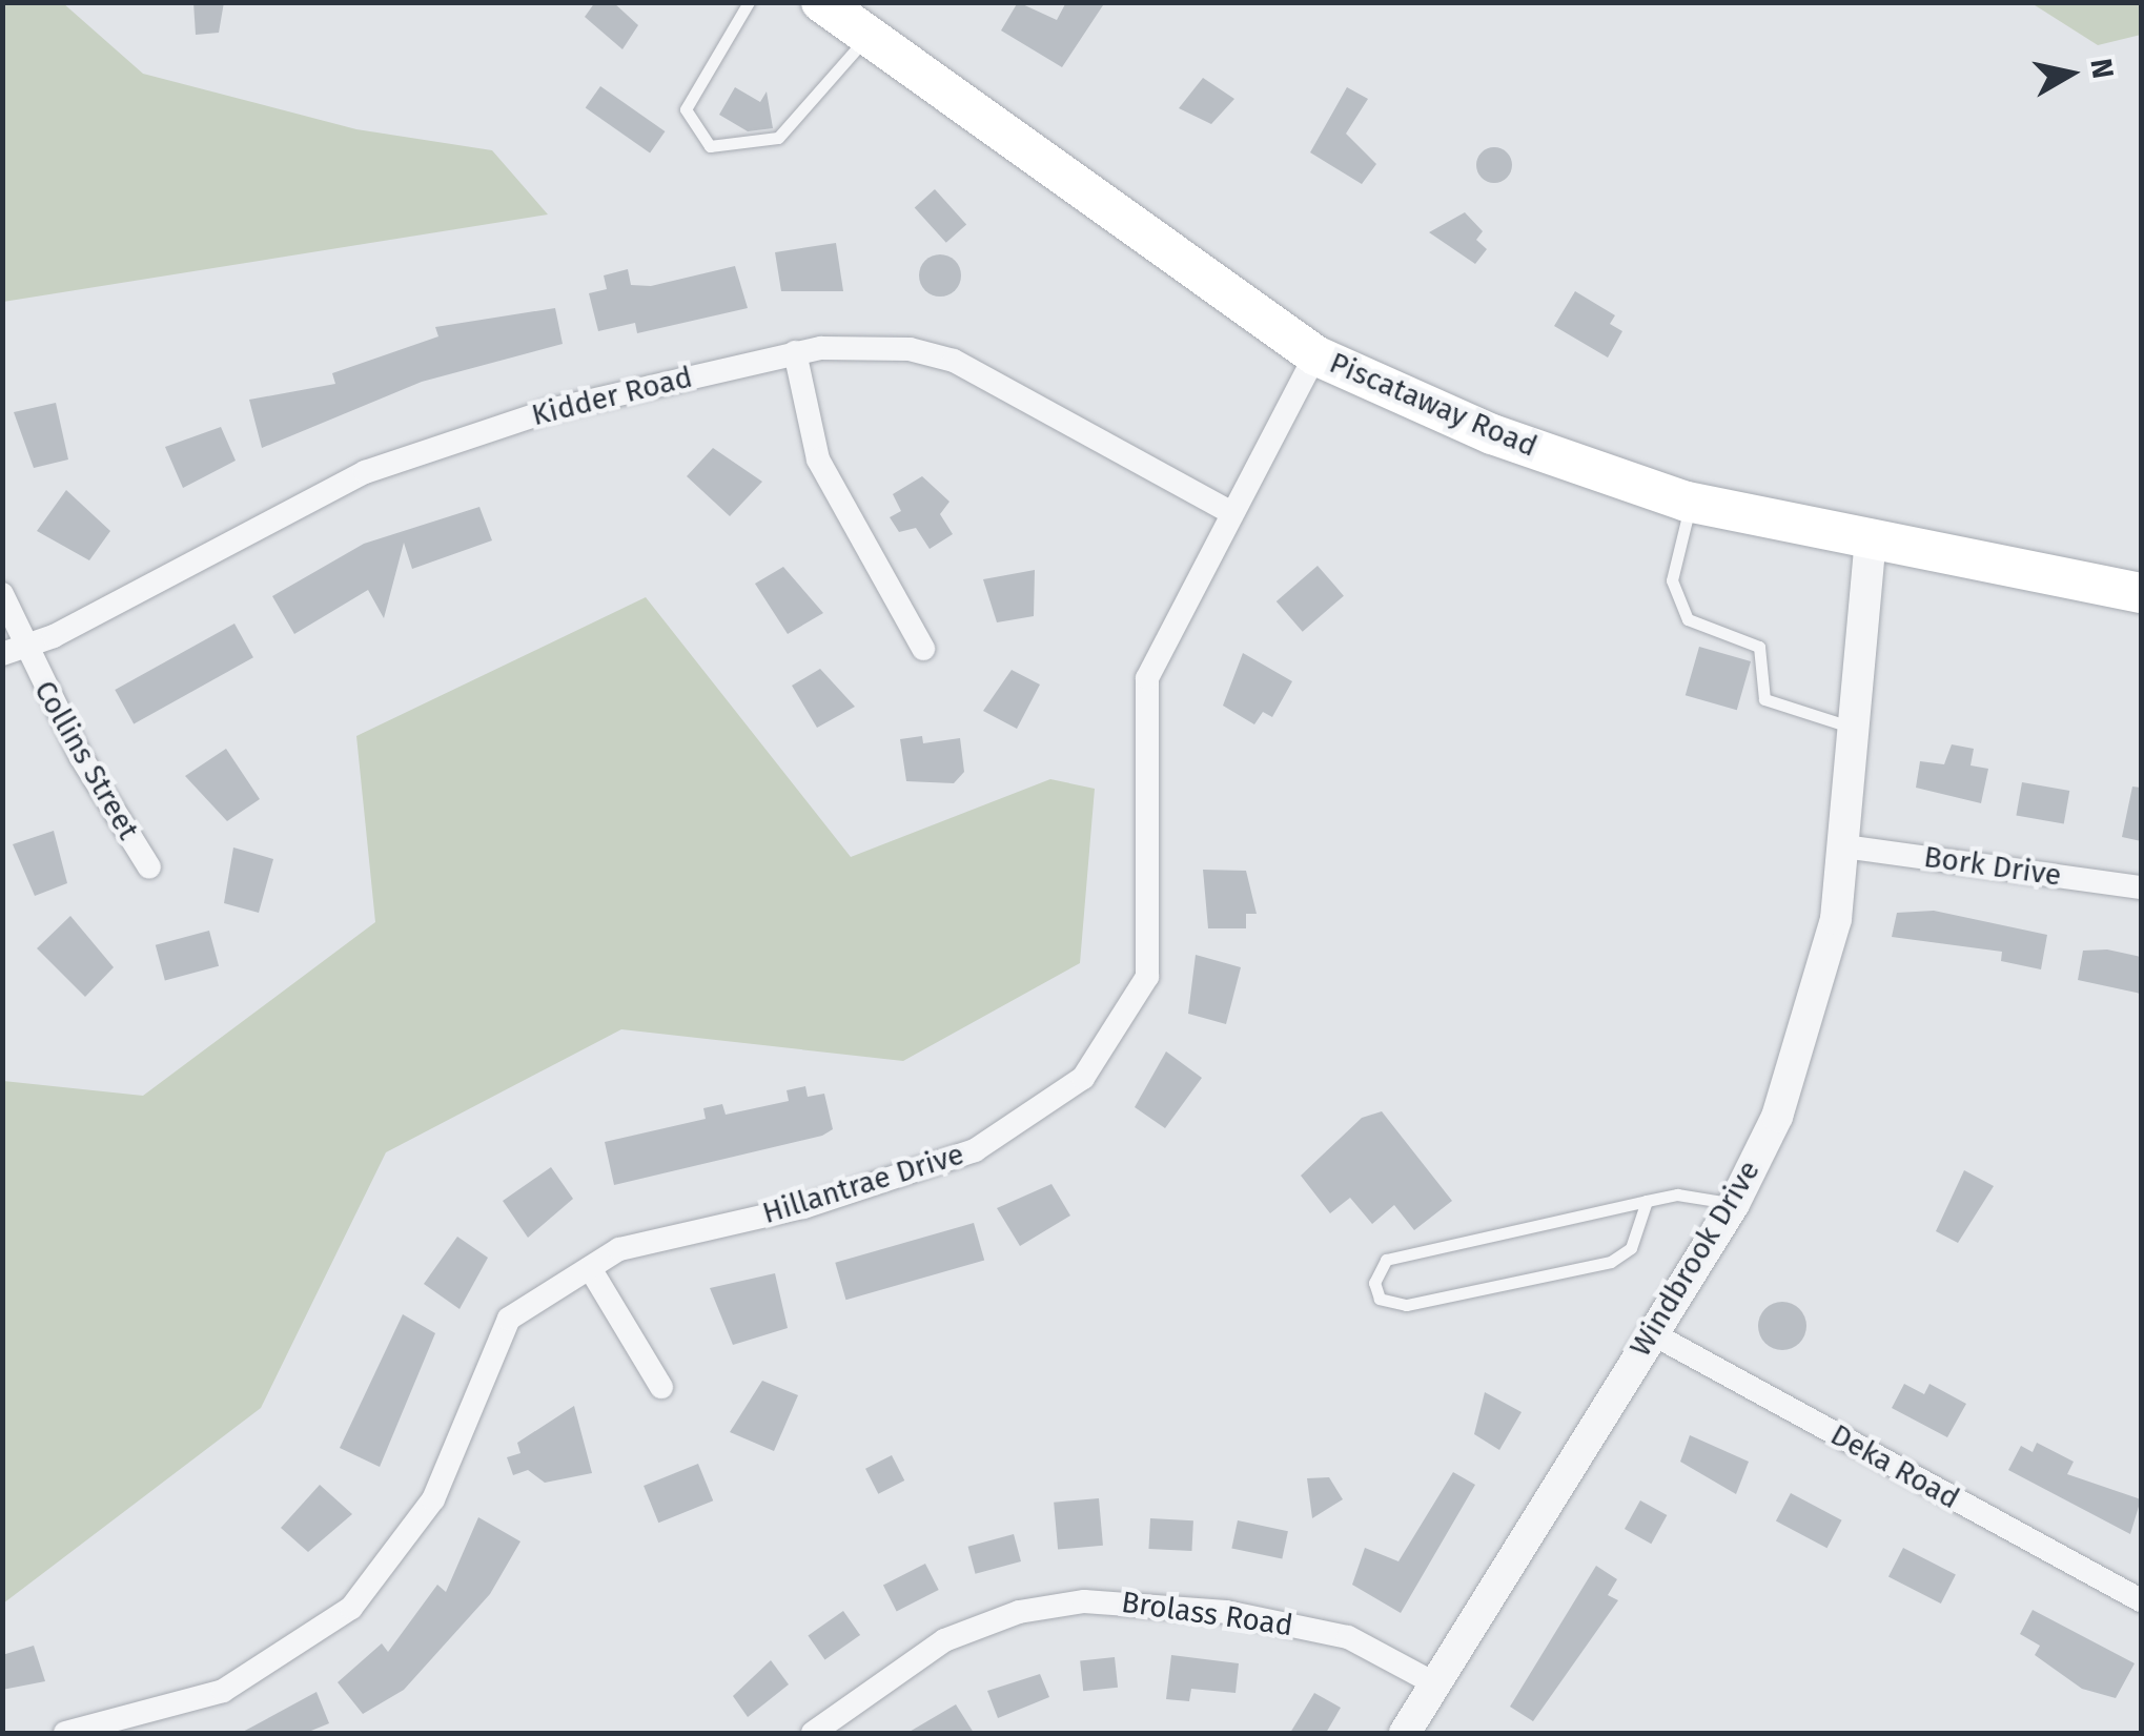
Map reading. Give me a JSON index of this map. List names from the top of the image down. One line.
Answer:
{"streets":{"main road":["Piscataway Road"],"street":["Kidder Road","Collins Street","Bork Drive","Hillantrae Drive","Windbrook Drive","Deka Road","Brolass Road"]},"crossings":[["Kidder Road","Collins Street"],["Kidder Road","Hillantrae Drive"],["Piscataway Road","Hillantrae Drive"],["Piscataway Road","Windbrook Drive"],["Bork Drive","Windbrook Drive"],["Windbrook Drive","Deka Road"],["Windbrook Drive","Brolass Road"]],"north":"right"}
